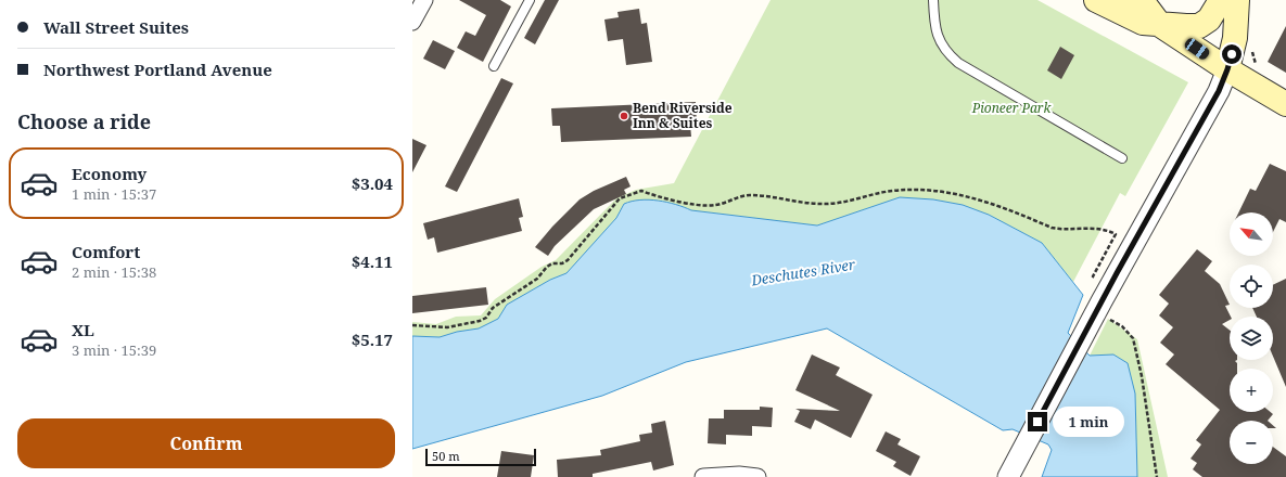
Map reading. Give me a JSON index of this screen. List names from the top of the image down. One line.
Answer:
{"water":["Deschutes River"],"parks":["Pioneer Park"],"places":["Bend Riverside Inn & Suites"],"scale_bar":"50 m","north":"top left","page":{"banner":["Wall Street Suites","Northwest Portland Avenue"],"heading":"Choose a ride","list":[{"name":"Economy","note":"1 min · 15:37","value":"$3.04"},{"name":"Comfort","note":"2 min · 15:38","value":"$4.11"},{"name":"XL","note":"3 min · 15:39","value":"$5.17"}],"map_buttons":["+","−"],"bubble":"1 min","buttons":"Confirm","scale":"50 m"}}
